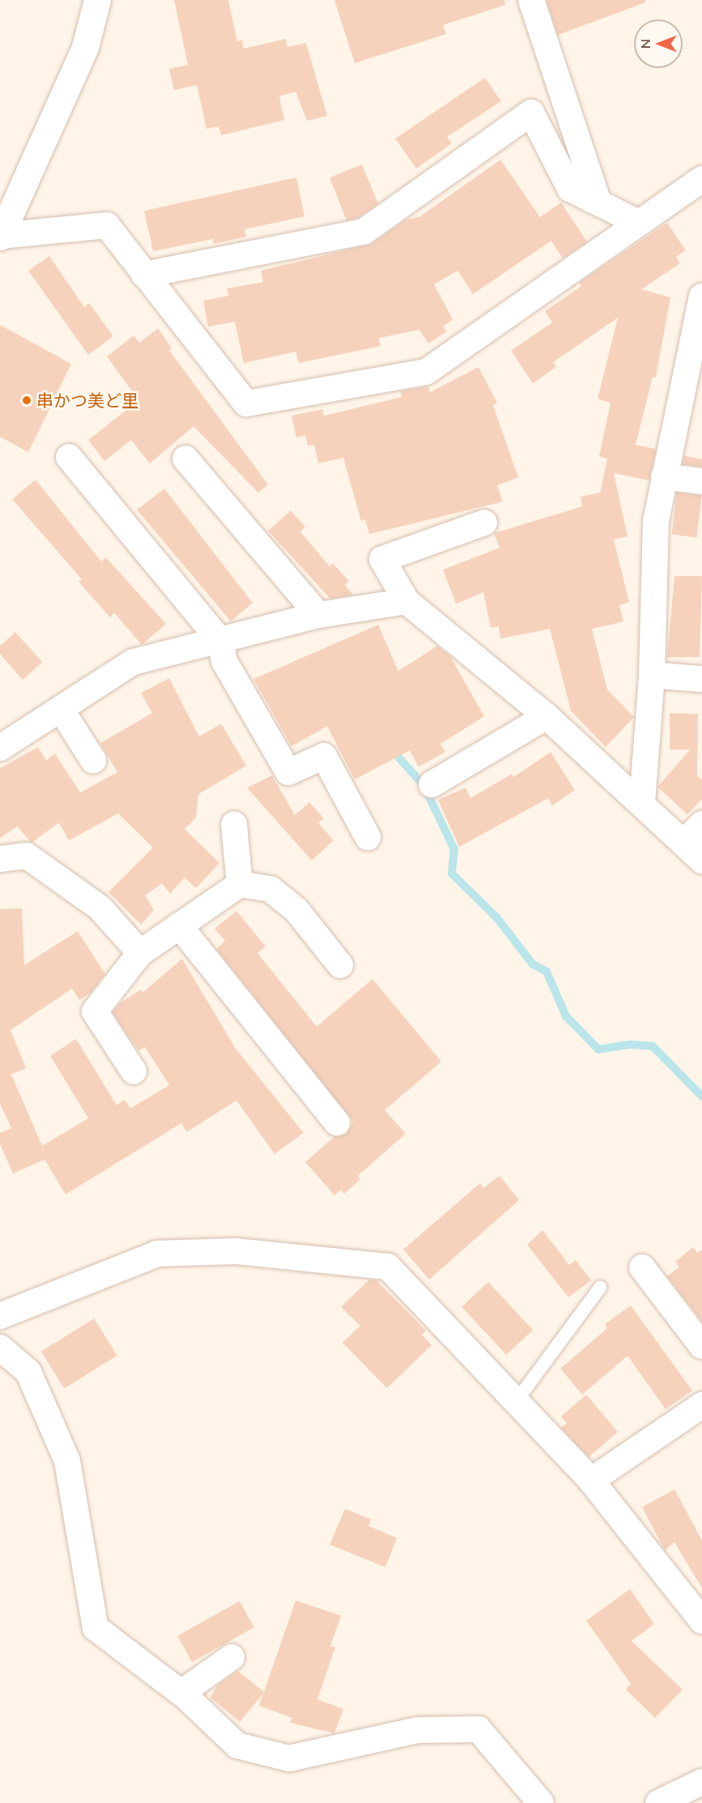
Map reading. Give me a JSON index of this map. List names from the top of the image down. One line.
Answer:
{"places":["串かつ美ど里"],"north":"left"}
